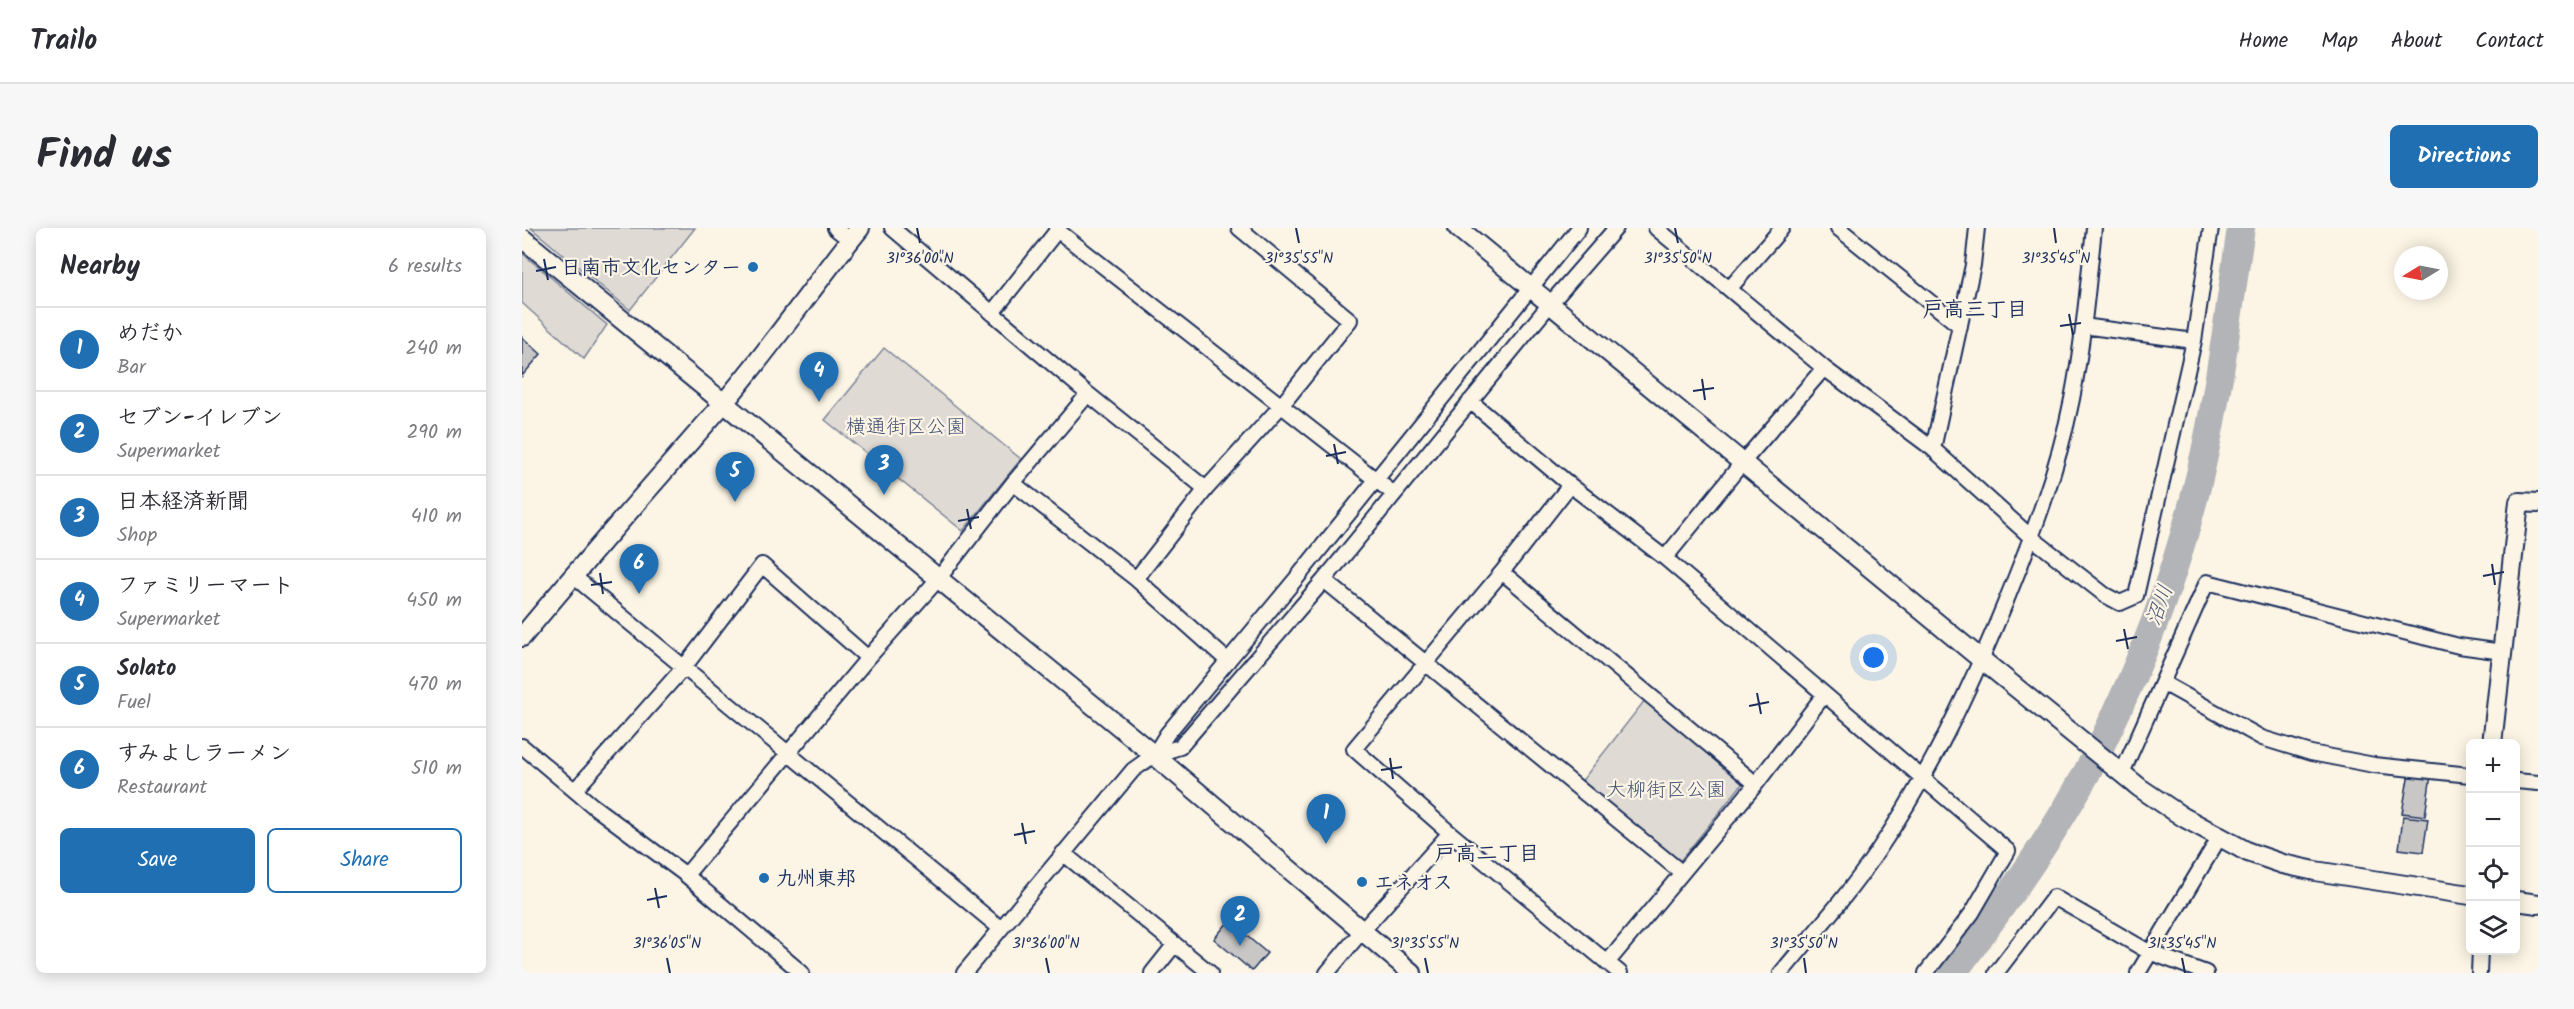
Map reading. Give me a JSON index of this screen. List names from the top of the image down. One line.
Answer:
{"districts":["戸高三丁目","戸高二丁目"],"water":["沼川"],"parks":["横通街区公園","大柳街区公園"],"places":["日南市文化センター","九州東邦","エネオス"],"north":"left","page":{"header":"Trailo","nav":["Home","Map","About","Contact"],"title":"Find us","buttons":["Directions",["Save","Share"]],"heading":["Nearby","6 results"],"list":[{"mark":"1","name":"めだか","note":"Bar","value":"240 m"},{"mark":"2","name":"セブン-イレブン","note":"Supermarket","value":"290 m"},{"mark":"3","name":"日本経済新聞","note":"Shop","value":"410 m"},{"mark":"4","name":"ファミリーマート","note":"Supermarket","value":"450 m"},{"mark":"5","name":"Solato","note":"Fuel","value":"470 m"},{"mark":"6","name":"すみよしラーメン","note":"Restaurant","value":"510 m"}],"pins":["4","3","5","6","1","2"],"map_buttons":["+","−"]},"coordinates":["31°36'00\"N","31°35'55\"N","31°35'50\"N","31°35'45\"N","31°36'05\"N"]}
